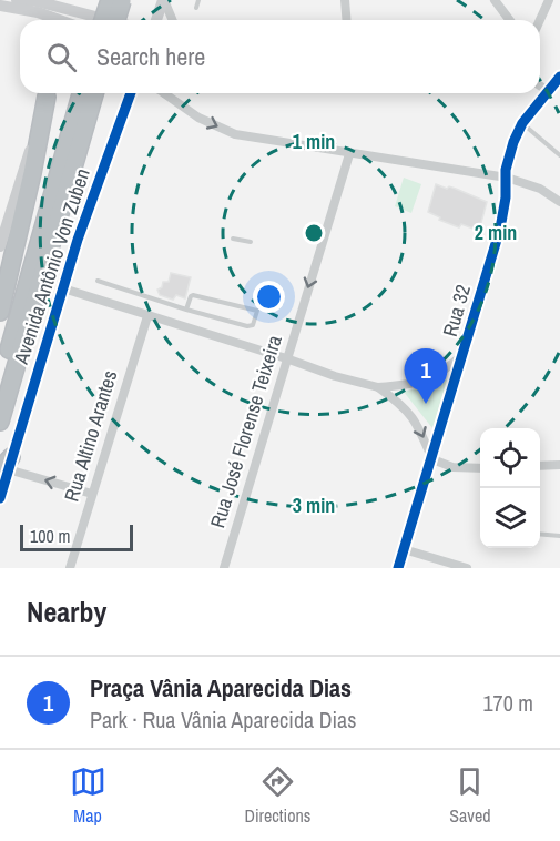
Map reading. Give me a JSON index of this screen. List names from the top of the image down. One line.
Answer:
{"streets":{"street":["Avenida Antônio Von Zuben","Rua 32","Rua José Florense Teixeira","Rua Altino Arantes"]},"one_way":["Rua José Florense Teixeira"],"scale_bar":"100 m","page":{"search":"Search here","pins":"1","scale":"100 m","heading":"Nearby","list":[{"mark":"1","name":"Praça Vânia Aparecida Dias","note":"Park · Rua Vânia Aparecida Dias","value":"170 m"}],"nav":["Map","Directions","Saved"]},"rings":["1 min","2 min","3 min"]}
